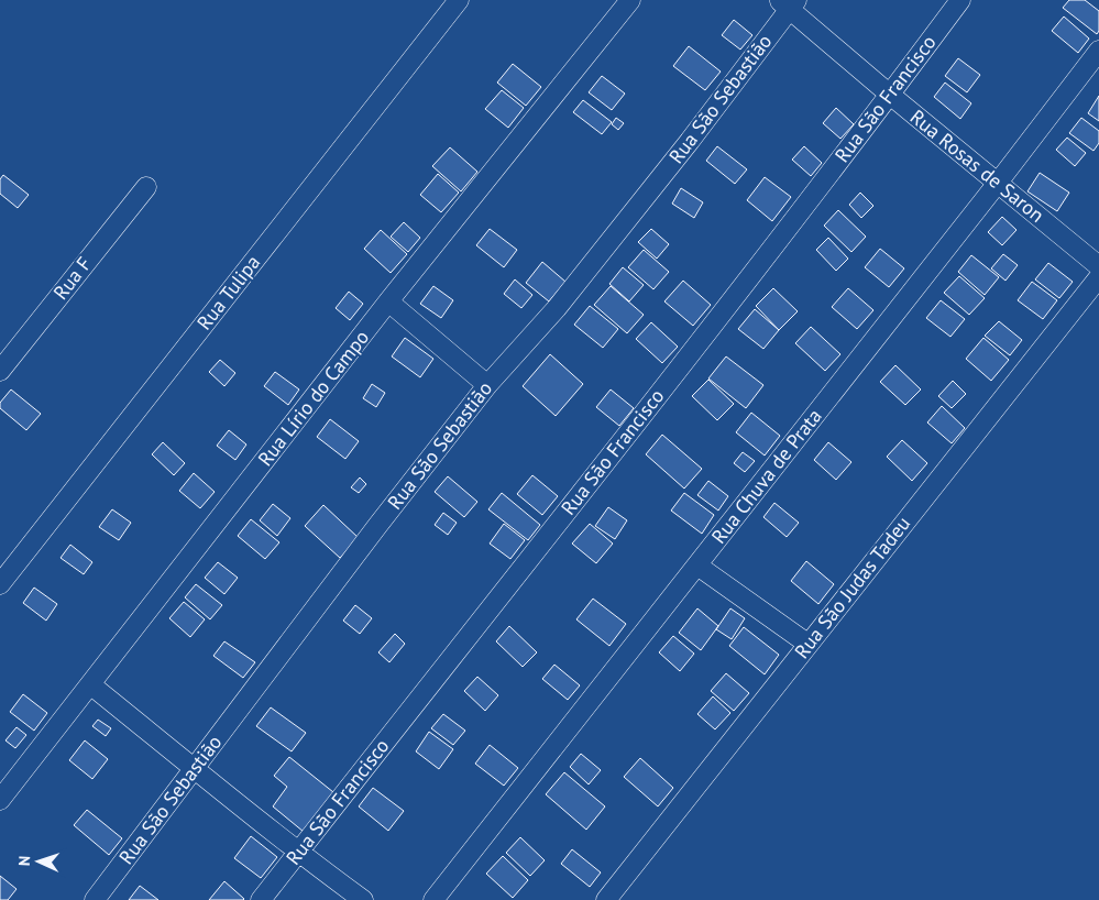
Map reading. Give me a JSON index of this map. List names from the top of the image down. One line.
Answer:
{"streets":{"street":["Rua São Sebastião","Rua São Francisco","Rua Rosas de Saron","Rua F","Rua Tulipa","Rua Lírio do Campo","Rua Chuva de Prata","Rua São Judas Tadeu"]},"crossings":[["Rua São Sebastião","Rua Rosas de Saron"],["Rua São Francisco","Rua Rosas de Saron"],["Rua Rosas de Saron","Rua Chuva de Prata"]],"north":"left"}
